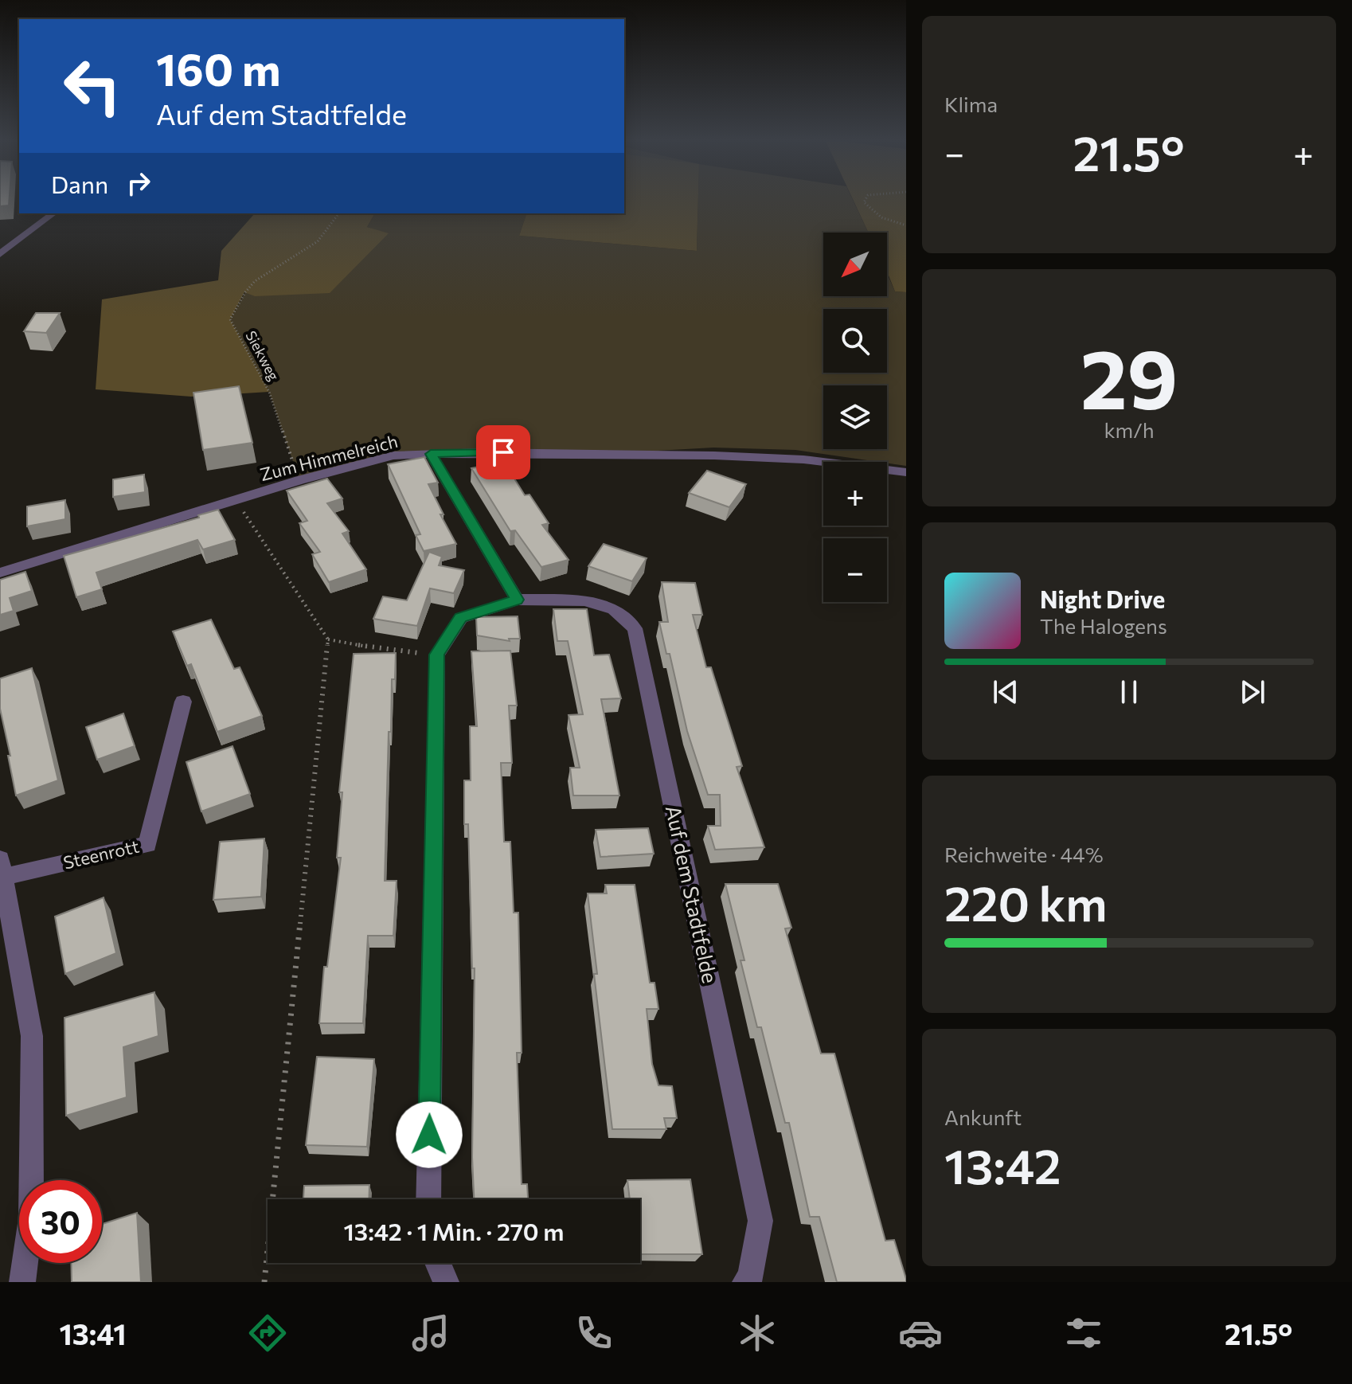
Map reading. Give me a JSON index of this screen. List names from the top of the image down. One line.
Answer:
{"streets":{"street":["Zum Himmelreich","Steenrott","Auf dem Stadtfelde"],"path":["Siekweg"]},"crossings":[["Siekweg","Zum Himmelreich"]],"north":"bottom left","page":{"tile":["Klima",["29","km/h"],["Reichweite · 44%","220 km"],["Ankunft","13:42"]],"turn":["160 m","Auf dem Stadtfelde"],"heat":["−","21.5°","+"],"then":"Dann","map_buttons":["+","−"],"song":["Night Drive","The Halogens"],"limit":"30","trip":"13:42 · 1 Min. · 270 m","tabs":["13:41","21.5°"]}}
